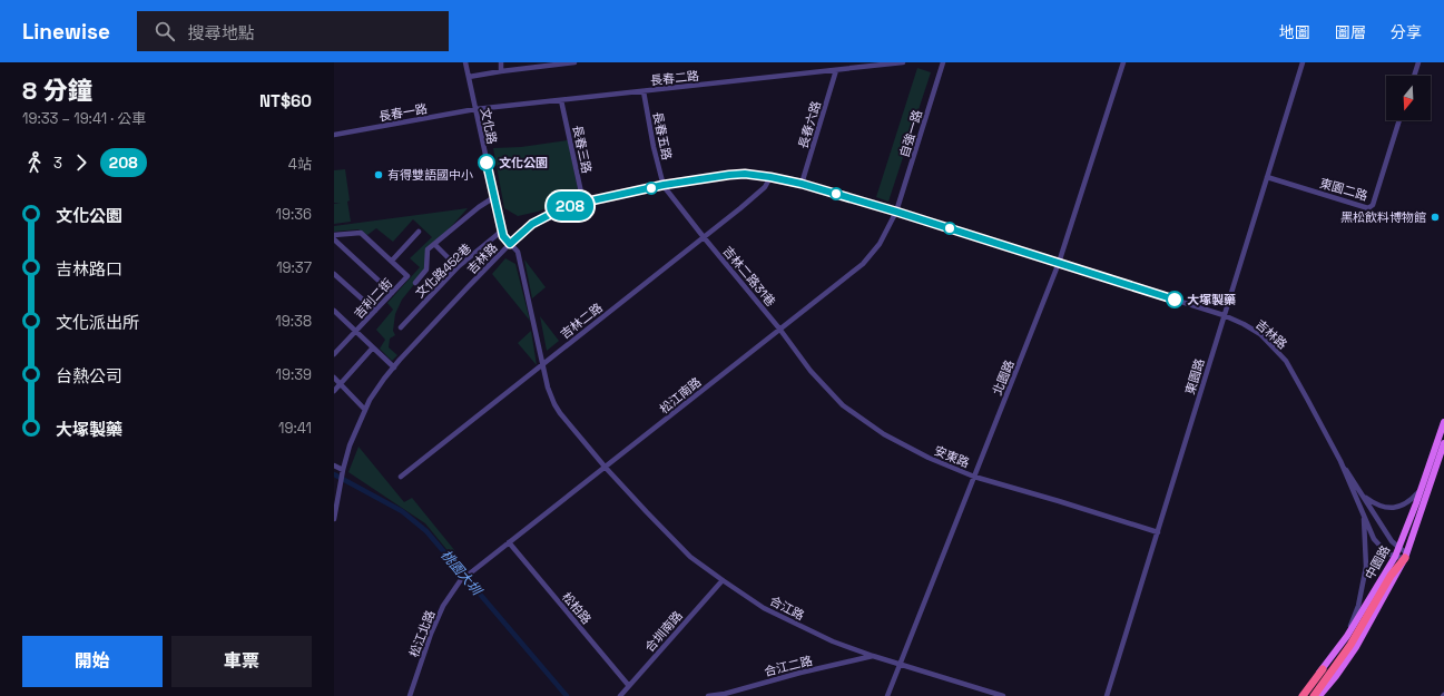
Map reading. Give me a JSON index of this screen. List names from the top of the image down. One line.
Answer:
{"streets":{"main road":["中園路"],"street":["長春二路","長春一路","長春六路","文化路","自強一路","長春五路","長春三路","東園二路","吉林路","文化路452巷","吉林二路31巷","吉利二街","吉林二路","東園路","北園路","松江南路","安東路","松柏路","合江路","合圳南路","松江北路","合江二路"]},"crossings":[["長春二路","長春一路"],["長春二路","長春六路"],["長春二路","文化路"],["長春二路","長春五路"],["長春二路","長春三路"],["長春一路","文化路"],["長春六路","吉林路"],["文化路","吉林路"],["文化路","文化路452巷"],["文化路","吉林二路"],["文化路","合江路"],["自強一路","吉林路"],["自強一路","松江南路"],["長春五路","吉林路"],["長春五路","吉林二路31巷"],["長春三路","吉林路"],["東園二路","東園路"],["吉林路","吉林二路31巷"],["吉林路","吉林二路"],["吉林路","東園路"],["吉林路","北園路"],["吉林路","松江南路"],["吉林路","中園路"],["吉林二路31巷","吉林二路"],["吉林二路31巷","松江南路"],["吉林二路31巷","安東路"],["吉林二路","合江路"],["東園路","安東路"],["北園路","安東路"],["北園路","合江路"],["松江南路","安東路"],["松江南路","松柏路"],["松江南路","合江路"],["松江南路","松江北路"],["松柏路","合圳南路"],["合江路","合圳南路"],["合江路","合江二路"]],"water":["桃園大圳"],"places":["文化公園","有得雙語國中小","黑松飲料博物館","大塚製藥"],"lines":["bus line 208"],"north":"bottom","page":{"header":"Linewise","search":"搜尋地點","nav":["地圖","圖層","分享"],"heading":["8 分鐘","19:33 – 19:41 · 公車","NT$60"],"on_map":"208","legs":["3","208","4站"],"list":[{"name":"文化公園","value":"19:36"},{"name":"吉林路口","value":"19:37"},{"name":"文化派出所","value":"19:38"},{"name":"台熱公司","value":"19:39"},{"name":"大塚製藥","value":"19:41"}],"buttons":["開始","車票"]}}
